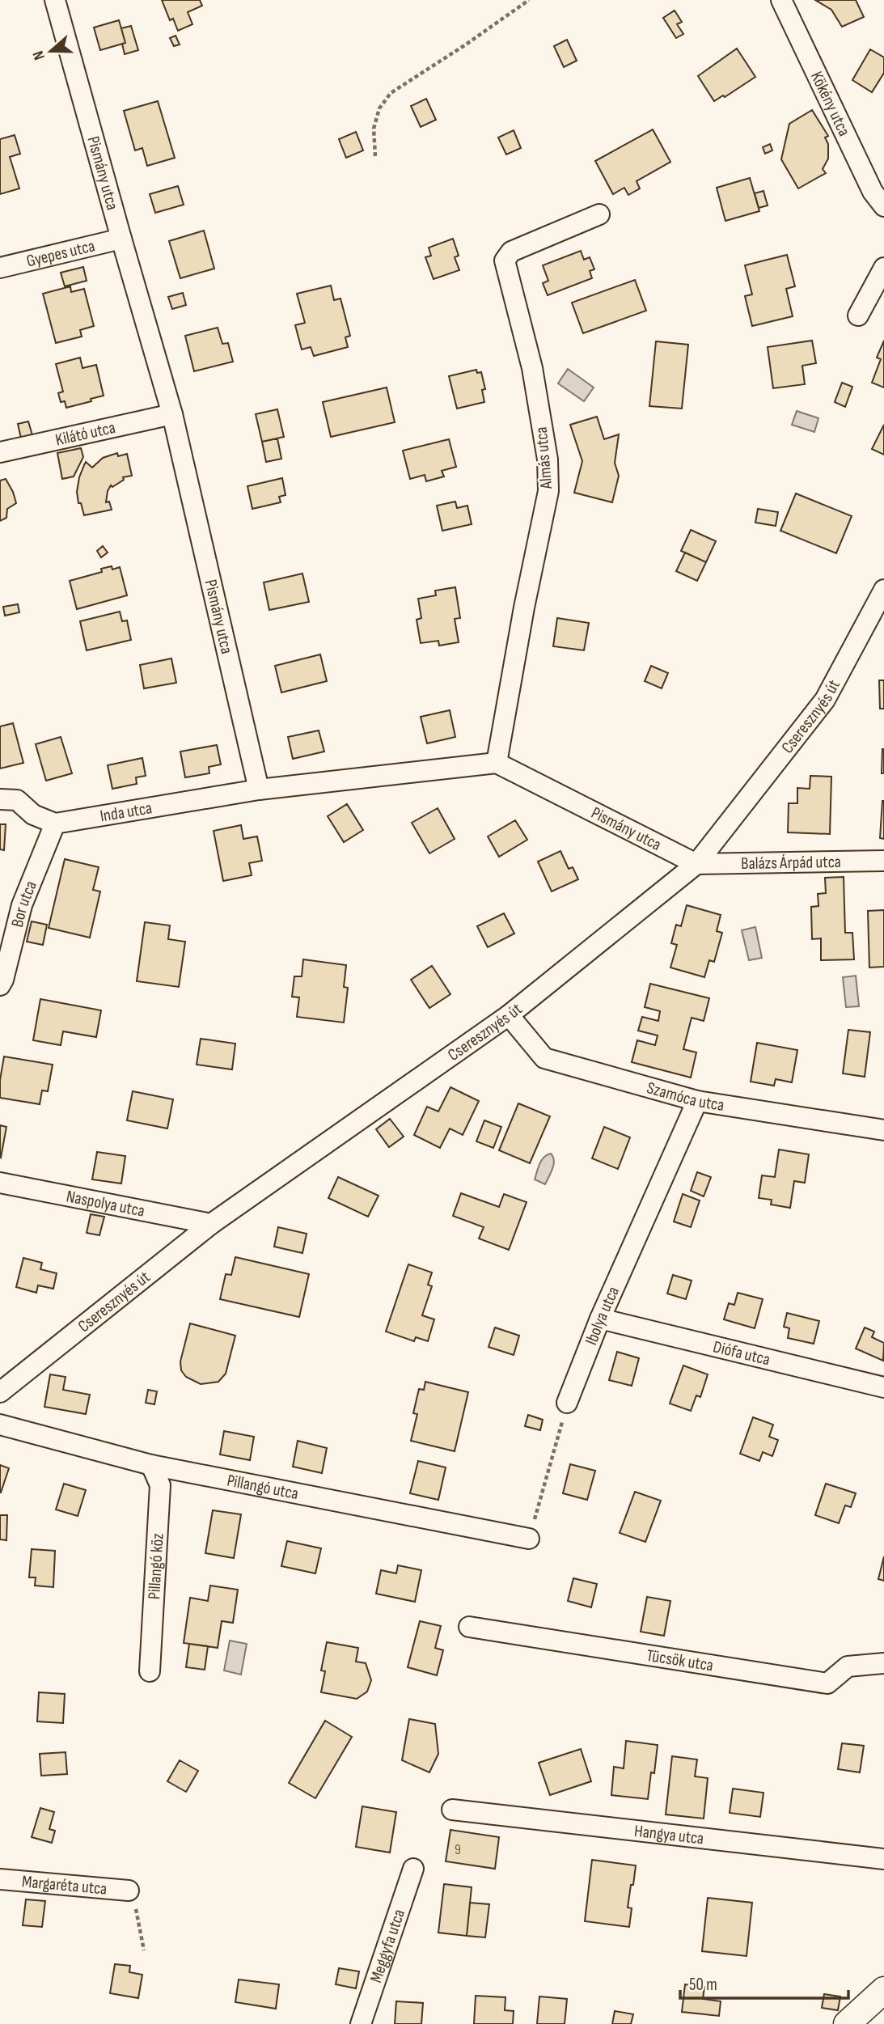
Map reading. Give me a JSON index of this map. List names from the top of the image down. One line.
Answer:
{"streets":{"street":["Kökény utca","Pismány utca","Gyepes utca","Kilátó utca","Almás utca","Cseresznyés út","Inda utca","Balázs Árpád utca","Bor utca","Szamóca utca","Naspolya utca","Ibolya utca","Diófa utca","Pillangó utca","Pillangó köz","Tücsök utca","Hangya utca","Margaréta utca","Meggyfa utca"]},"crossings":[["Pismány utca","Gyepes utca"],["Pismány utca","Kilátó utca"],["Pismány utca","Almás utca"],["Pismány utca","Cseresznyés út"],["Pismány utca","Inda utca"],["Pismány utca","Balázs Árpád utca"],["Cseresznyés út","Balázs Árpád utca"],["Cseresznyés út","Szamóca utca"],["Cseresznyés út","Naspolya utca"],["Inda utca","Bor utca"],["Szamóca utca","Ibolya utca"],["Ibolya utca","Diófa utca"],["Pillangó utca","Pillangó köz"]],"house_numbers":["9"],"scale_bar":"50 m","north":"left"}
